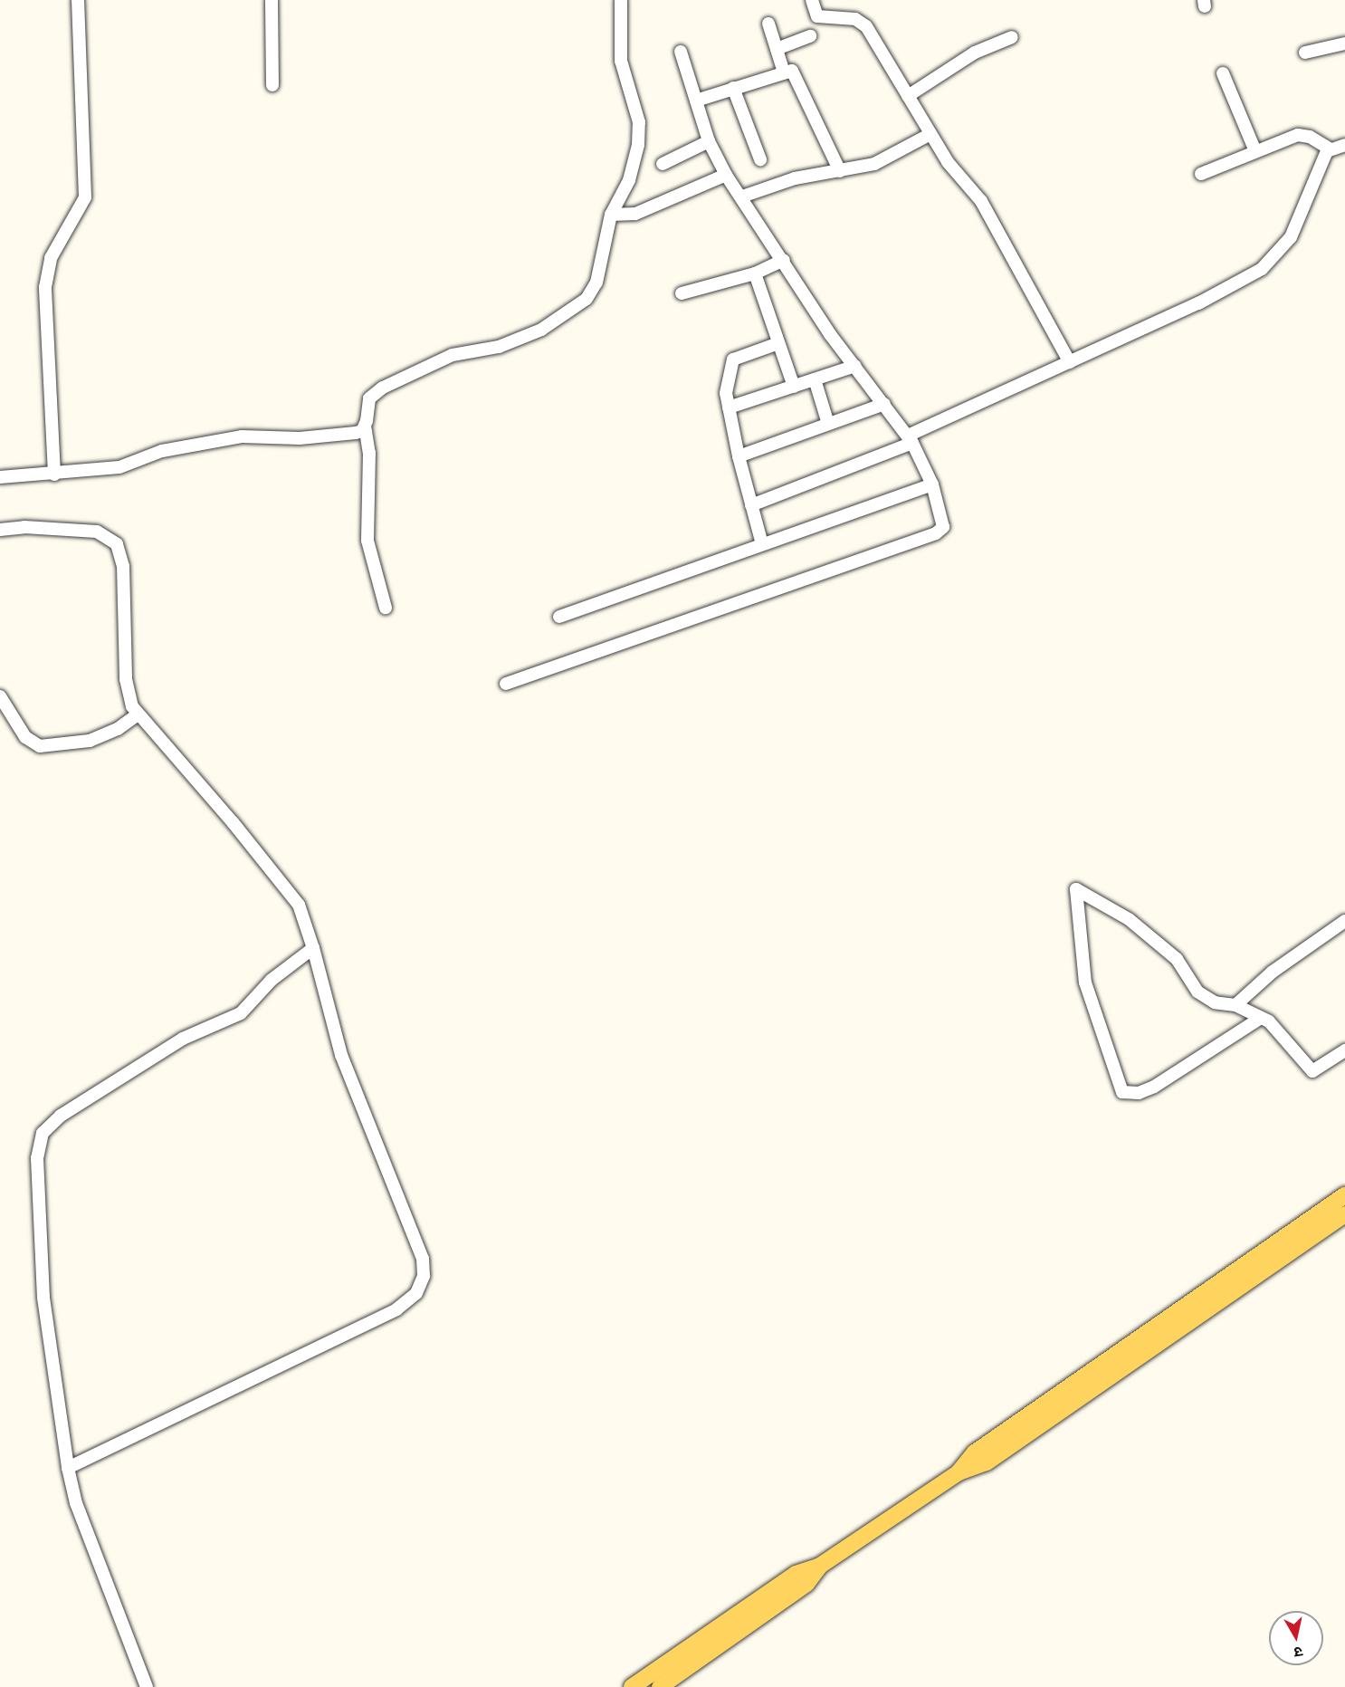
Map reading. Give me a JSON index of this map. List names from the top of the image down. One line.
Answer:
{"north":"bottom"}
